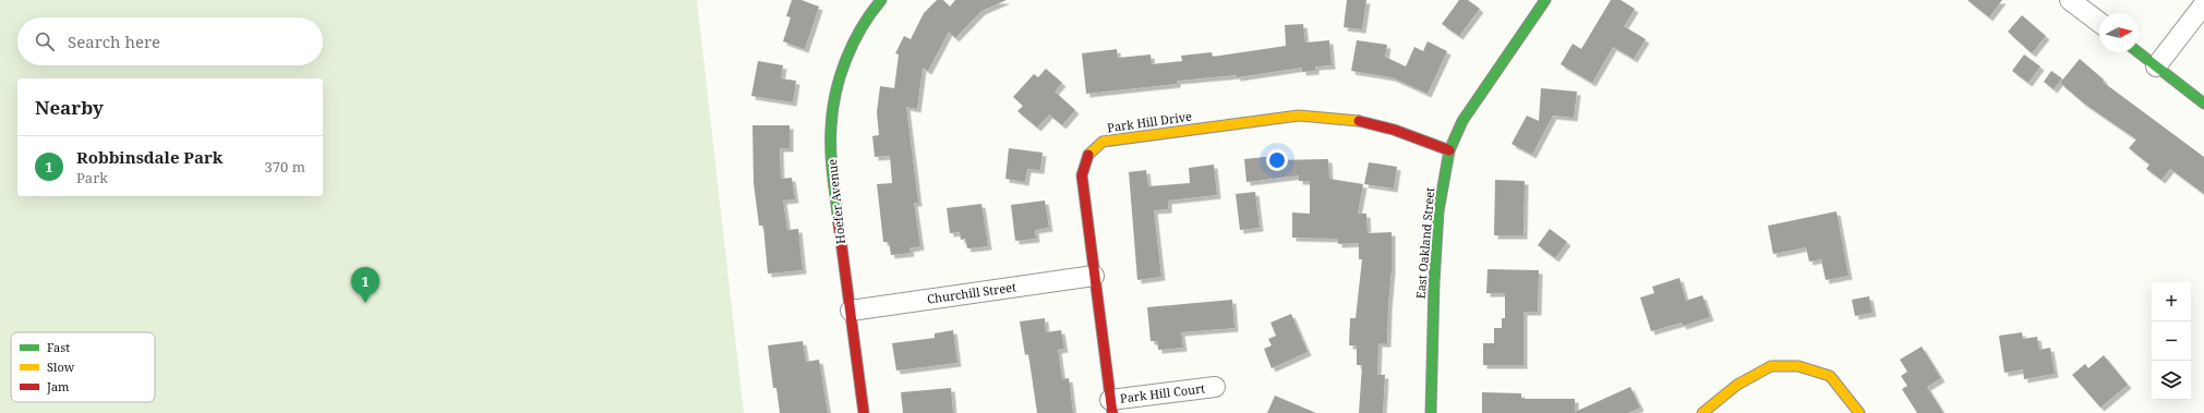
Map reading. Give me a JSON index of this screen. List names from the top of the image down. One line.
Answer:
{"streets":{"street":["Park Hill Drive","Hoefer Avenue","East Oakland Street","Churchill Street","Park Hill Court"]},"crossings":[["Park Hill Drive","East Oakland Street"],["Park Hill Drive","Churchill Street"],["Park Hill Drive","Park Hill Court"],["Hoefer Avenue","Churchill Street"]],"legend":["Fast","Slow","Jam"],"north":"right","page":{"search":"Search here","heading":"Nearby","list":[{"mark":"1","name":"Robbinsdale Park","note":"Park","value":"370 m"}],"pins":"1","map_buttons":["+","−"]}}
